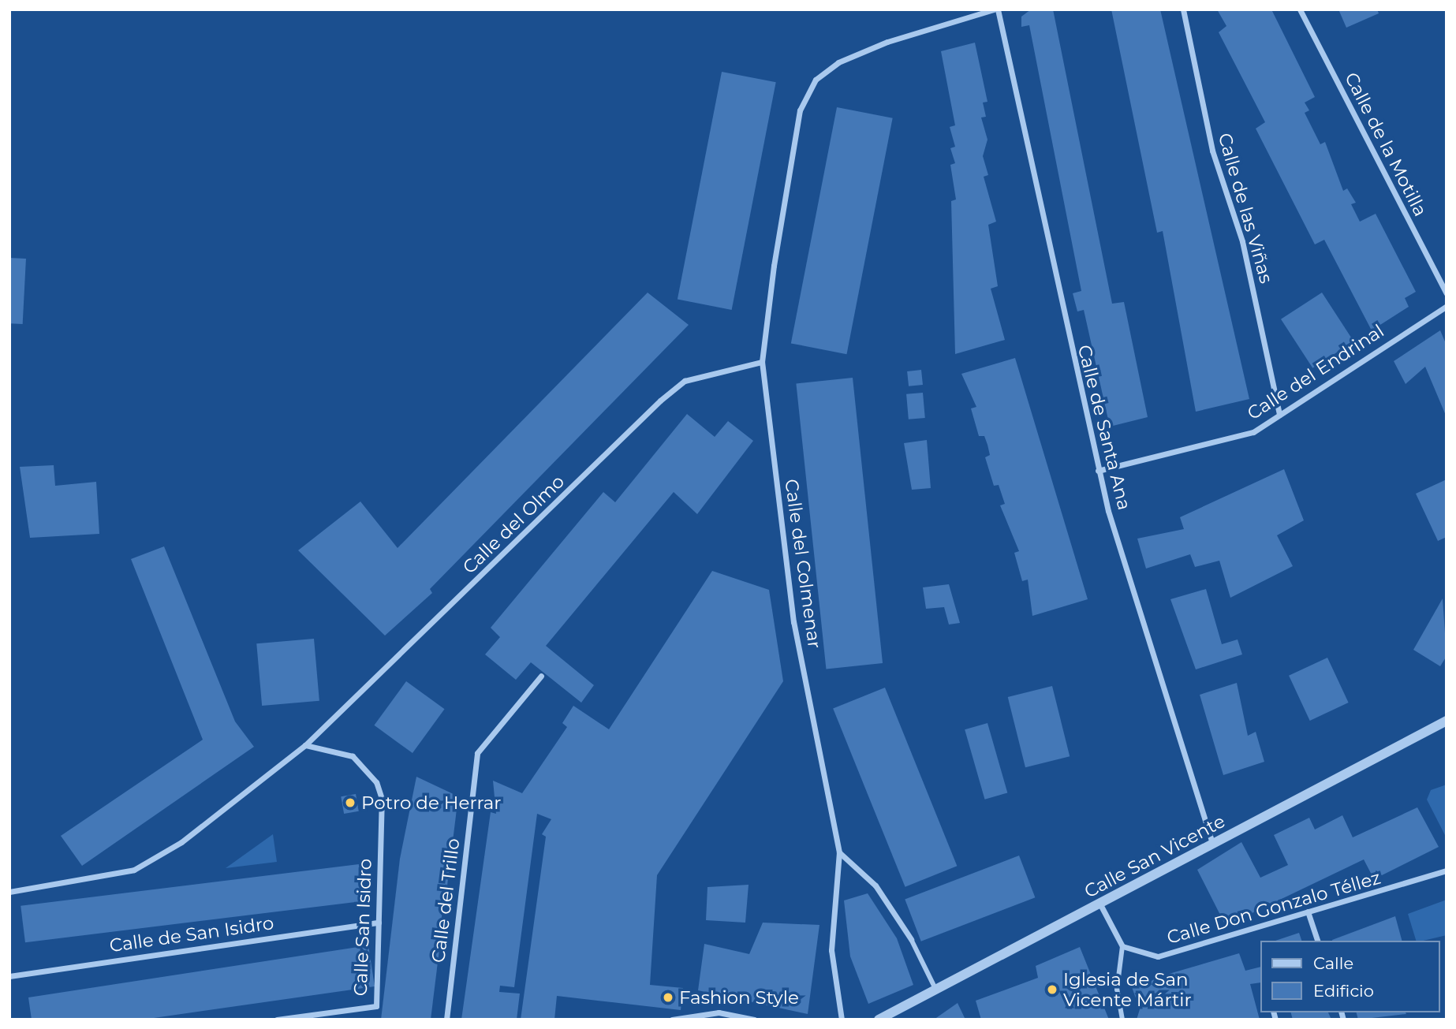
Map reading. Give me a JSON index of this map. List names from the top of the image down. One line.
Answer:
{"streets":{"street":["Calle de la Motilla","Calle de las Viñas","Calle del Endrinal","Calle de Santa Ana","Calle del Olmo","Calle del Colmenar","Calle San Vicente","Calle del Trillo","Calle Don Gonzalo Téllez","Calle San Isidro","Calle de San Isidro"]},"crossings":[["Calle de las Viñas","Calle del Endrinal"],["Calle del Endrinal","Calle de Santa Ana"],["Calle de Santa Ana","Calle del Colmenar"],["Calle de Santa Ana","Calle San Vicente"],["Calle del Olmo","Calle del Colmenar"],["Calle del Olmo","Calle San Isidro"],["Calle San Isidro","Calle de San Isidro"]],"places":["Potro de Herrar","Iglesia de San Vicente Mártir","Fashion Style"],"legend":["Calle","Edificio"]}
